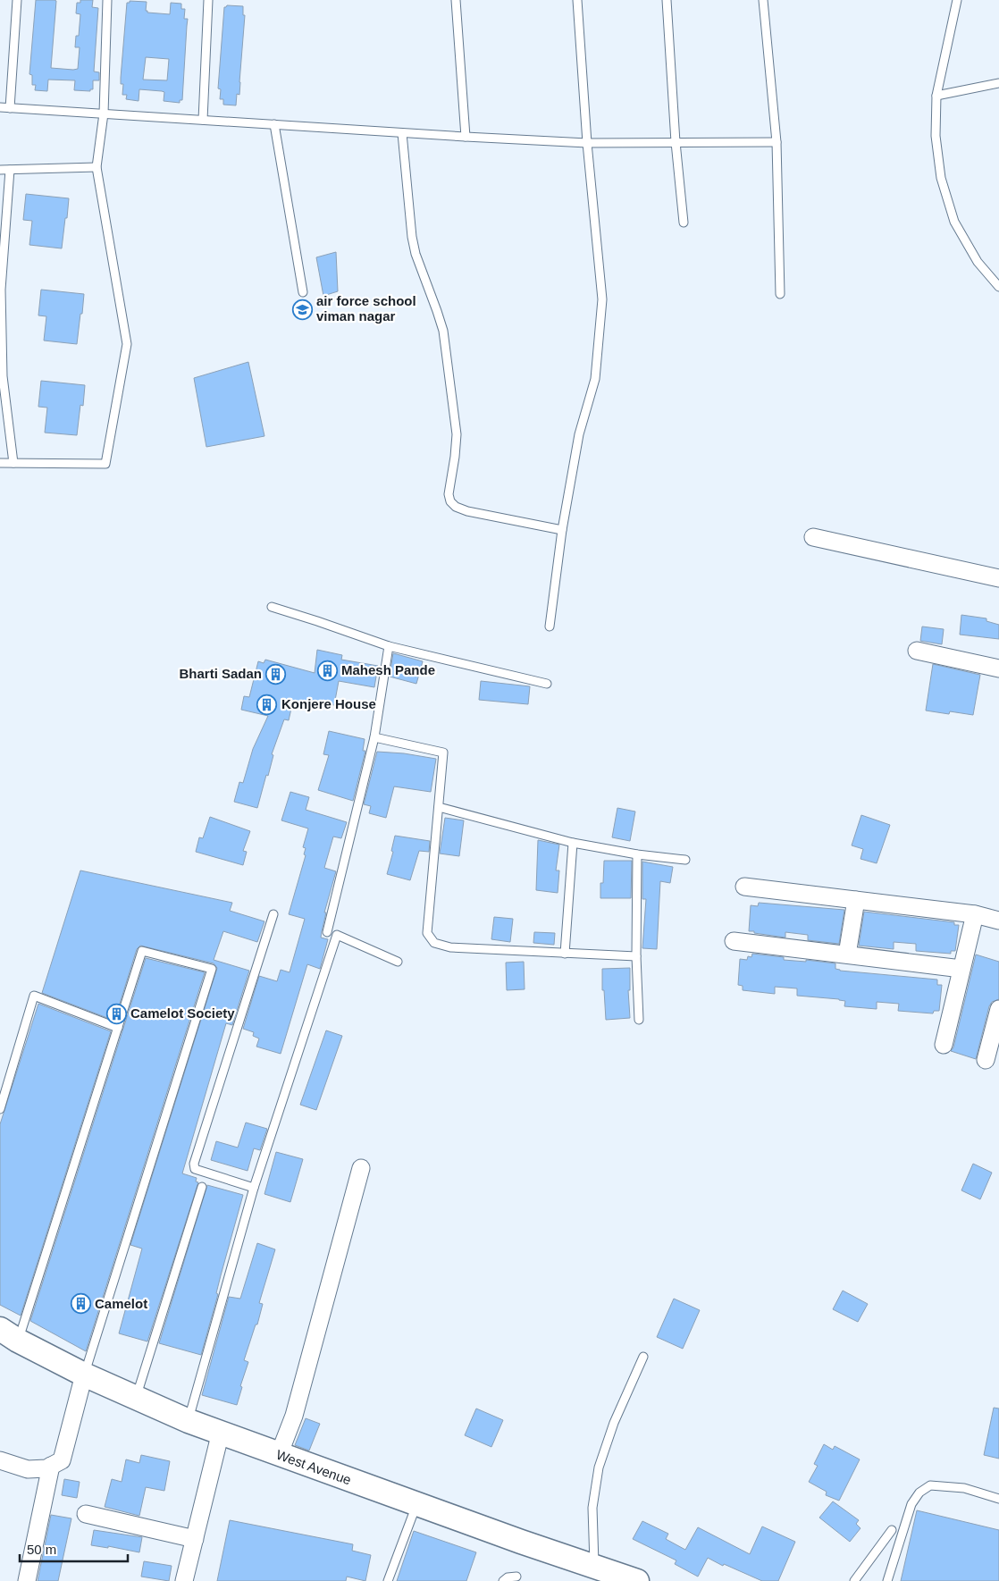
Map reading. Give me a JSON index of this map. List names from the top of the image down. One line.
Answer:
{"streets":{"street":["West Avenue"]},"places":{"school or university":["air force school viman nagar"],"building":["Mahesh Pande","Bharti Sadan","Konjere House","Camelot Society","Camelot"]},"scale_bar":"50 m"}
